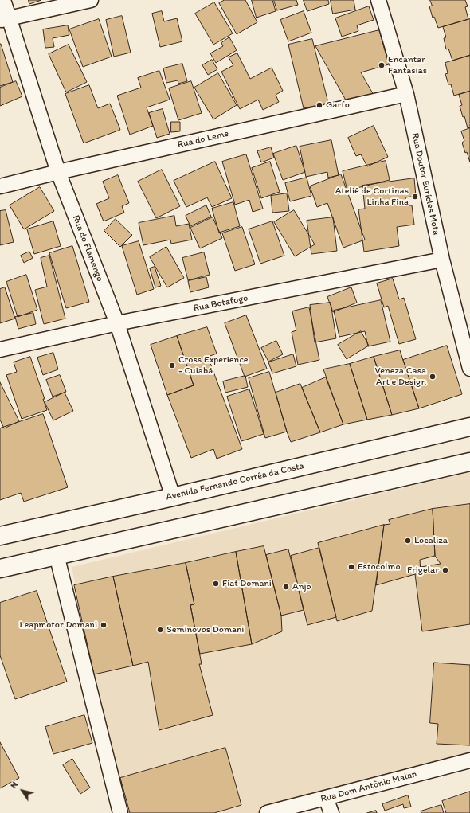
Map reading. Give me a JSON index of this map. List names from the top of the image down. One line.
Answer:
{"streets":{"main road":["Avenida Fernando Corrêa da Costa"],"street":["Rua do Leme","Rua Doutor Eurícles Mota","Rua do Flamengo","Rua Botafogo","Rua Dom Antônio Malan"]},"crossings":[["Rua do Leme","Rua Doutor Eurícles Mota"],["Rua do Leme","Rua do Flamengo"],["Rua Doutor Eurícles Mota","Rua Botafogo"],["Rua do Flamengo","Rua Botafogo"],["Rua do Flamengo","Avenida Fernando Corrêa da Costa"]],"places":["Encantar Fantasias","Garfo","Ateliê de Cortinas Linha Fina","Cross Experience - Cuiabá","Veneza Casa Art e Design","Localiza","Estocolmo","Frigelar","Fiat Domani","Anjo","Leapmotor Domani","Seminovos Domani"],"north":"top left"}
